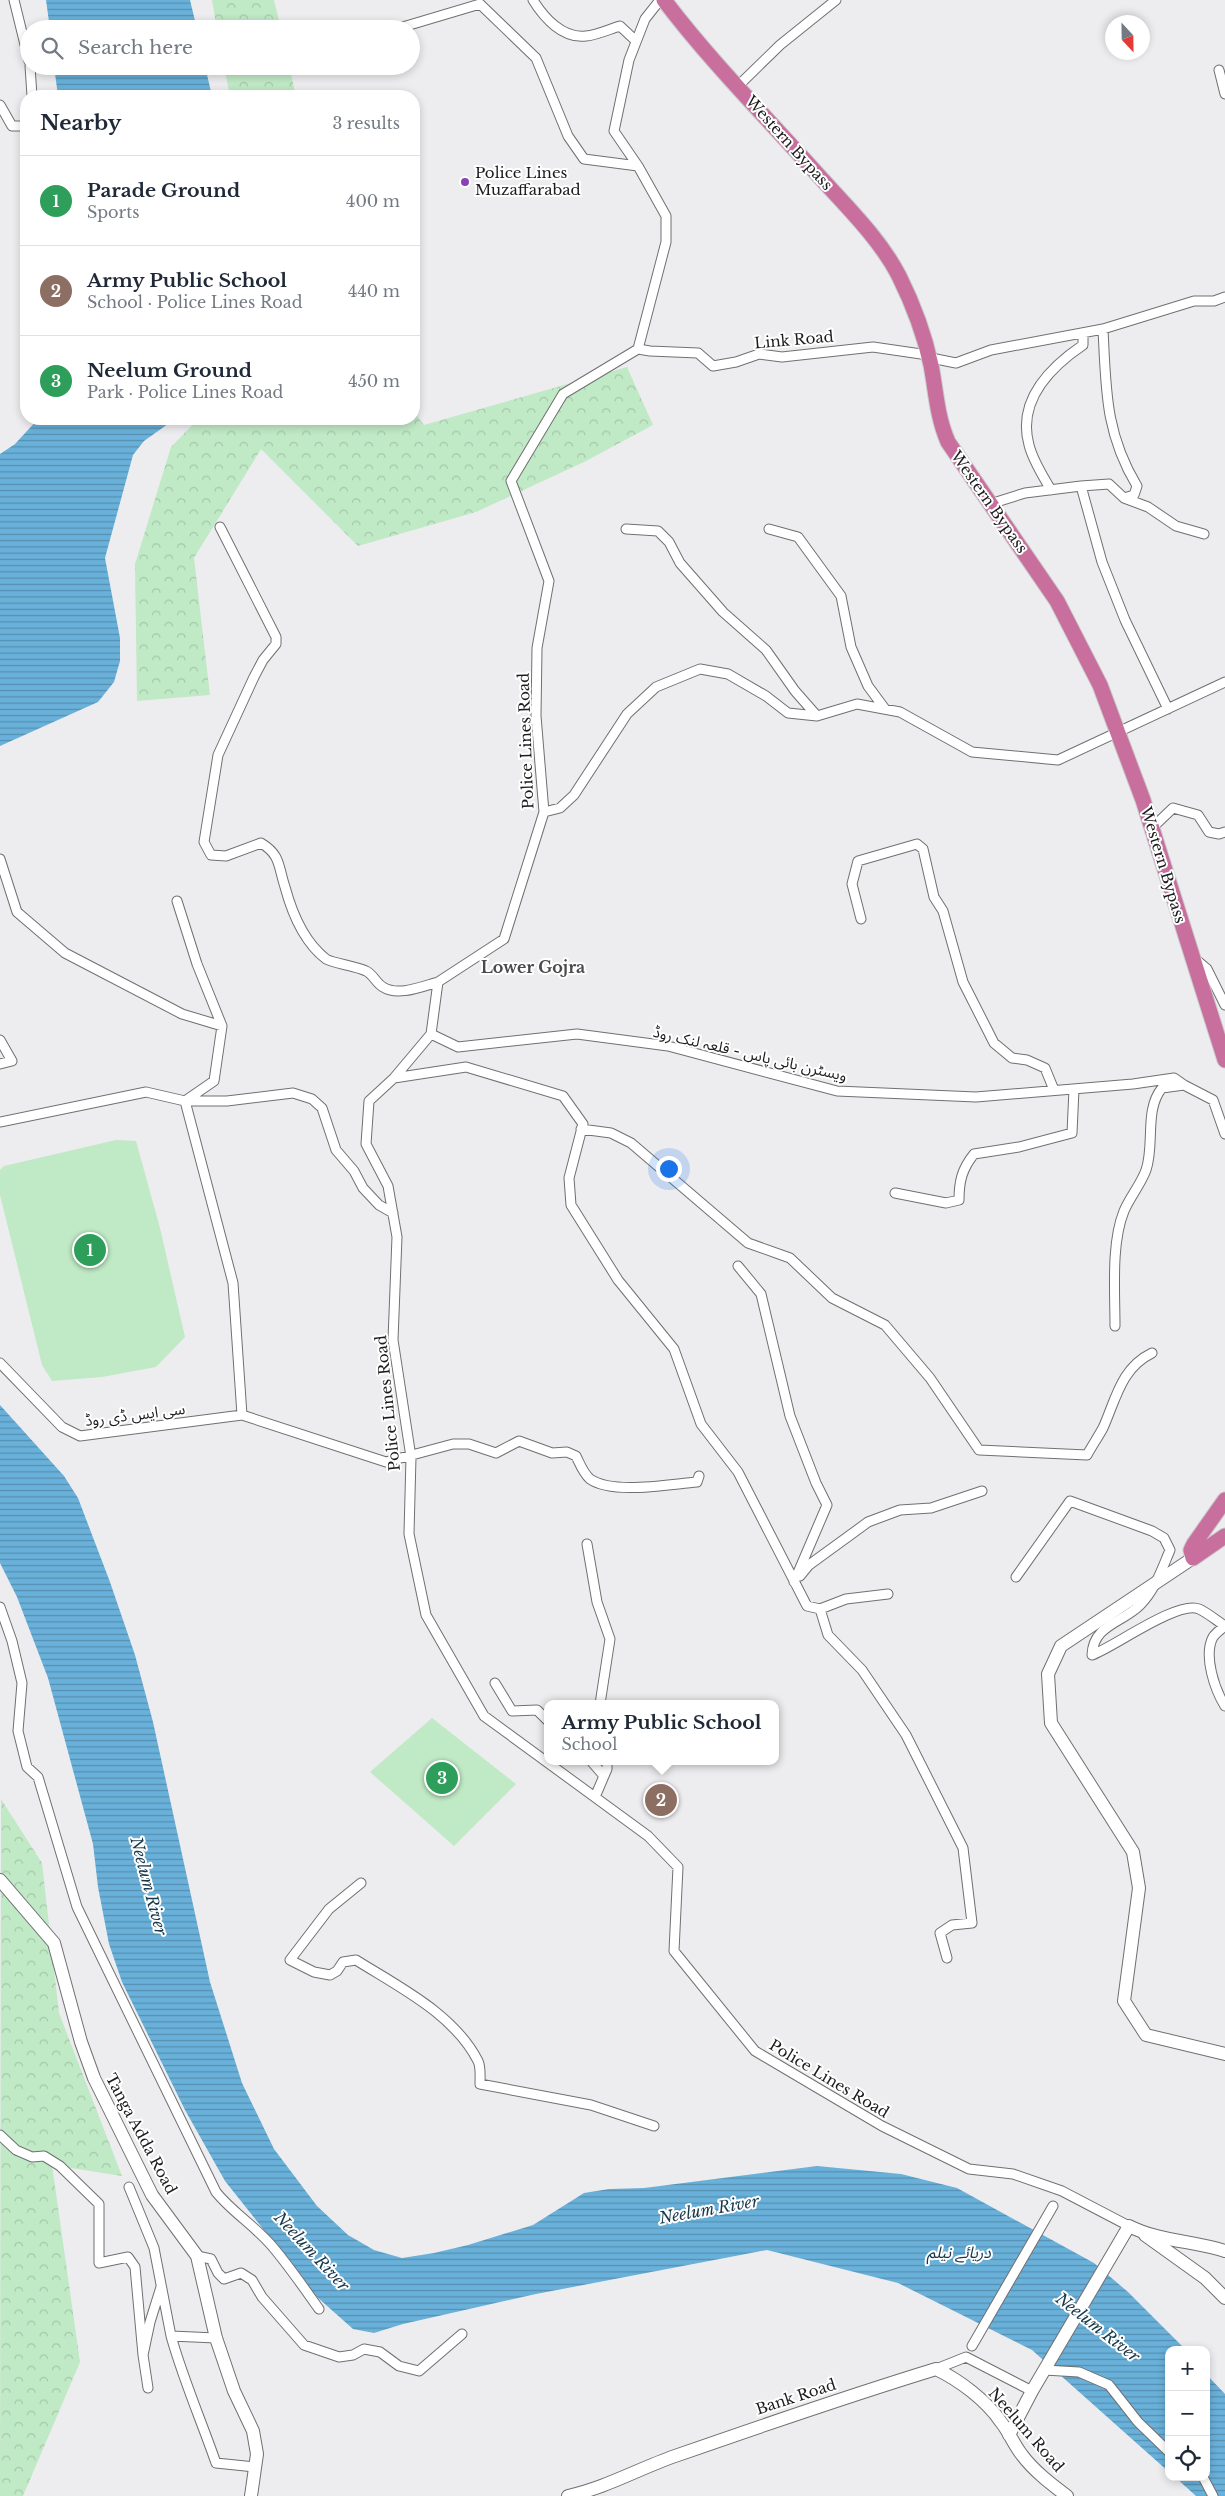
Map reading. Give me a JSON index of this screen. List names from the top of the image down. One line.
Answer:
{"streets":{"highway":["Western Bypass"],"main road":["Tanga Adda Road","Bank Road","Neelum Road"],"street":["Link Road","Police Lines Road","ویسٹرن بائی پاس - قلعہ لنک روڈ","سی ایس ڈی روڈ"]},"crossings":[["Western Bypass","Link Road"],["Link Road","Police Lines Road"],["Police Lines Road","ویسٹرن بائی پاس - قلعہ لنک روڈ"],["Bank Road","Neelum Road"]],"districts":["Lower Gojra"],"water":["Neelum River","دریائے نیلم"],"places":["Police Lines Muzaffarabad"],"north":"bottom","page":{"search":"Search here","heading":["Nearby","3 results"],"list":[{"mark":"1","name":"Parade Ground","note":"Sports","value":"400 m"},{"mark":"2","name":"Army Public School","note":"School · Police Lines Road","value":"440 m"},{"mark":"3","name":"Neelum Ground","note":"Park · Police Lines Road","value":"450 m"}],"pins":["1","3","2"],"popup":["Army Public School","School"],"map_buttons":["+","−"]}}
